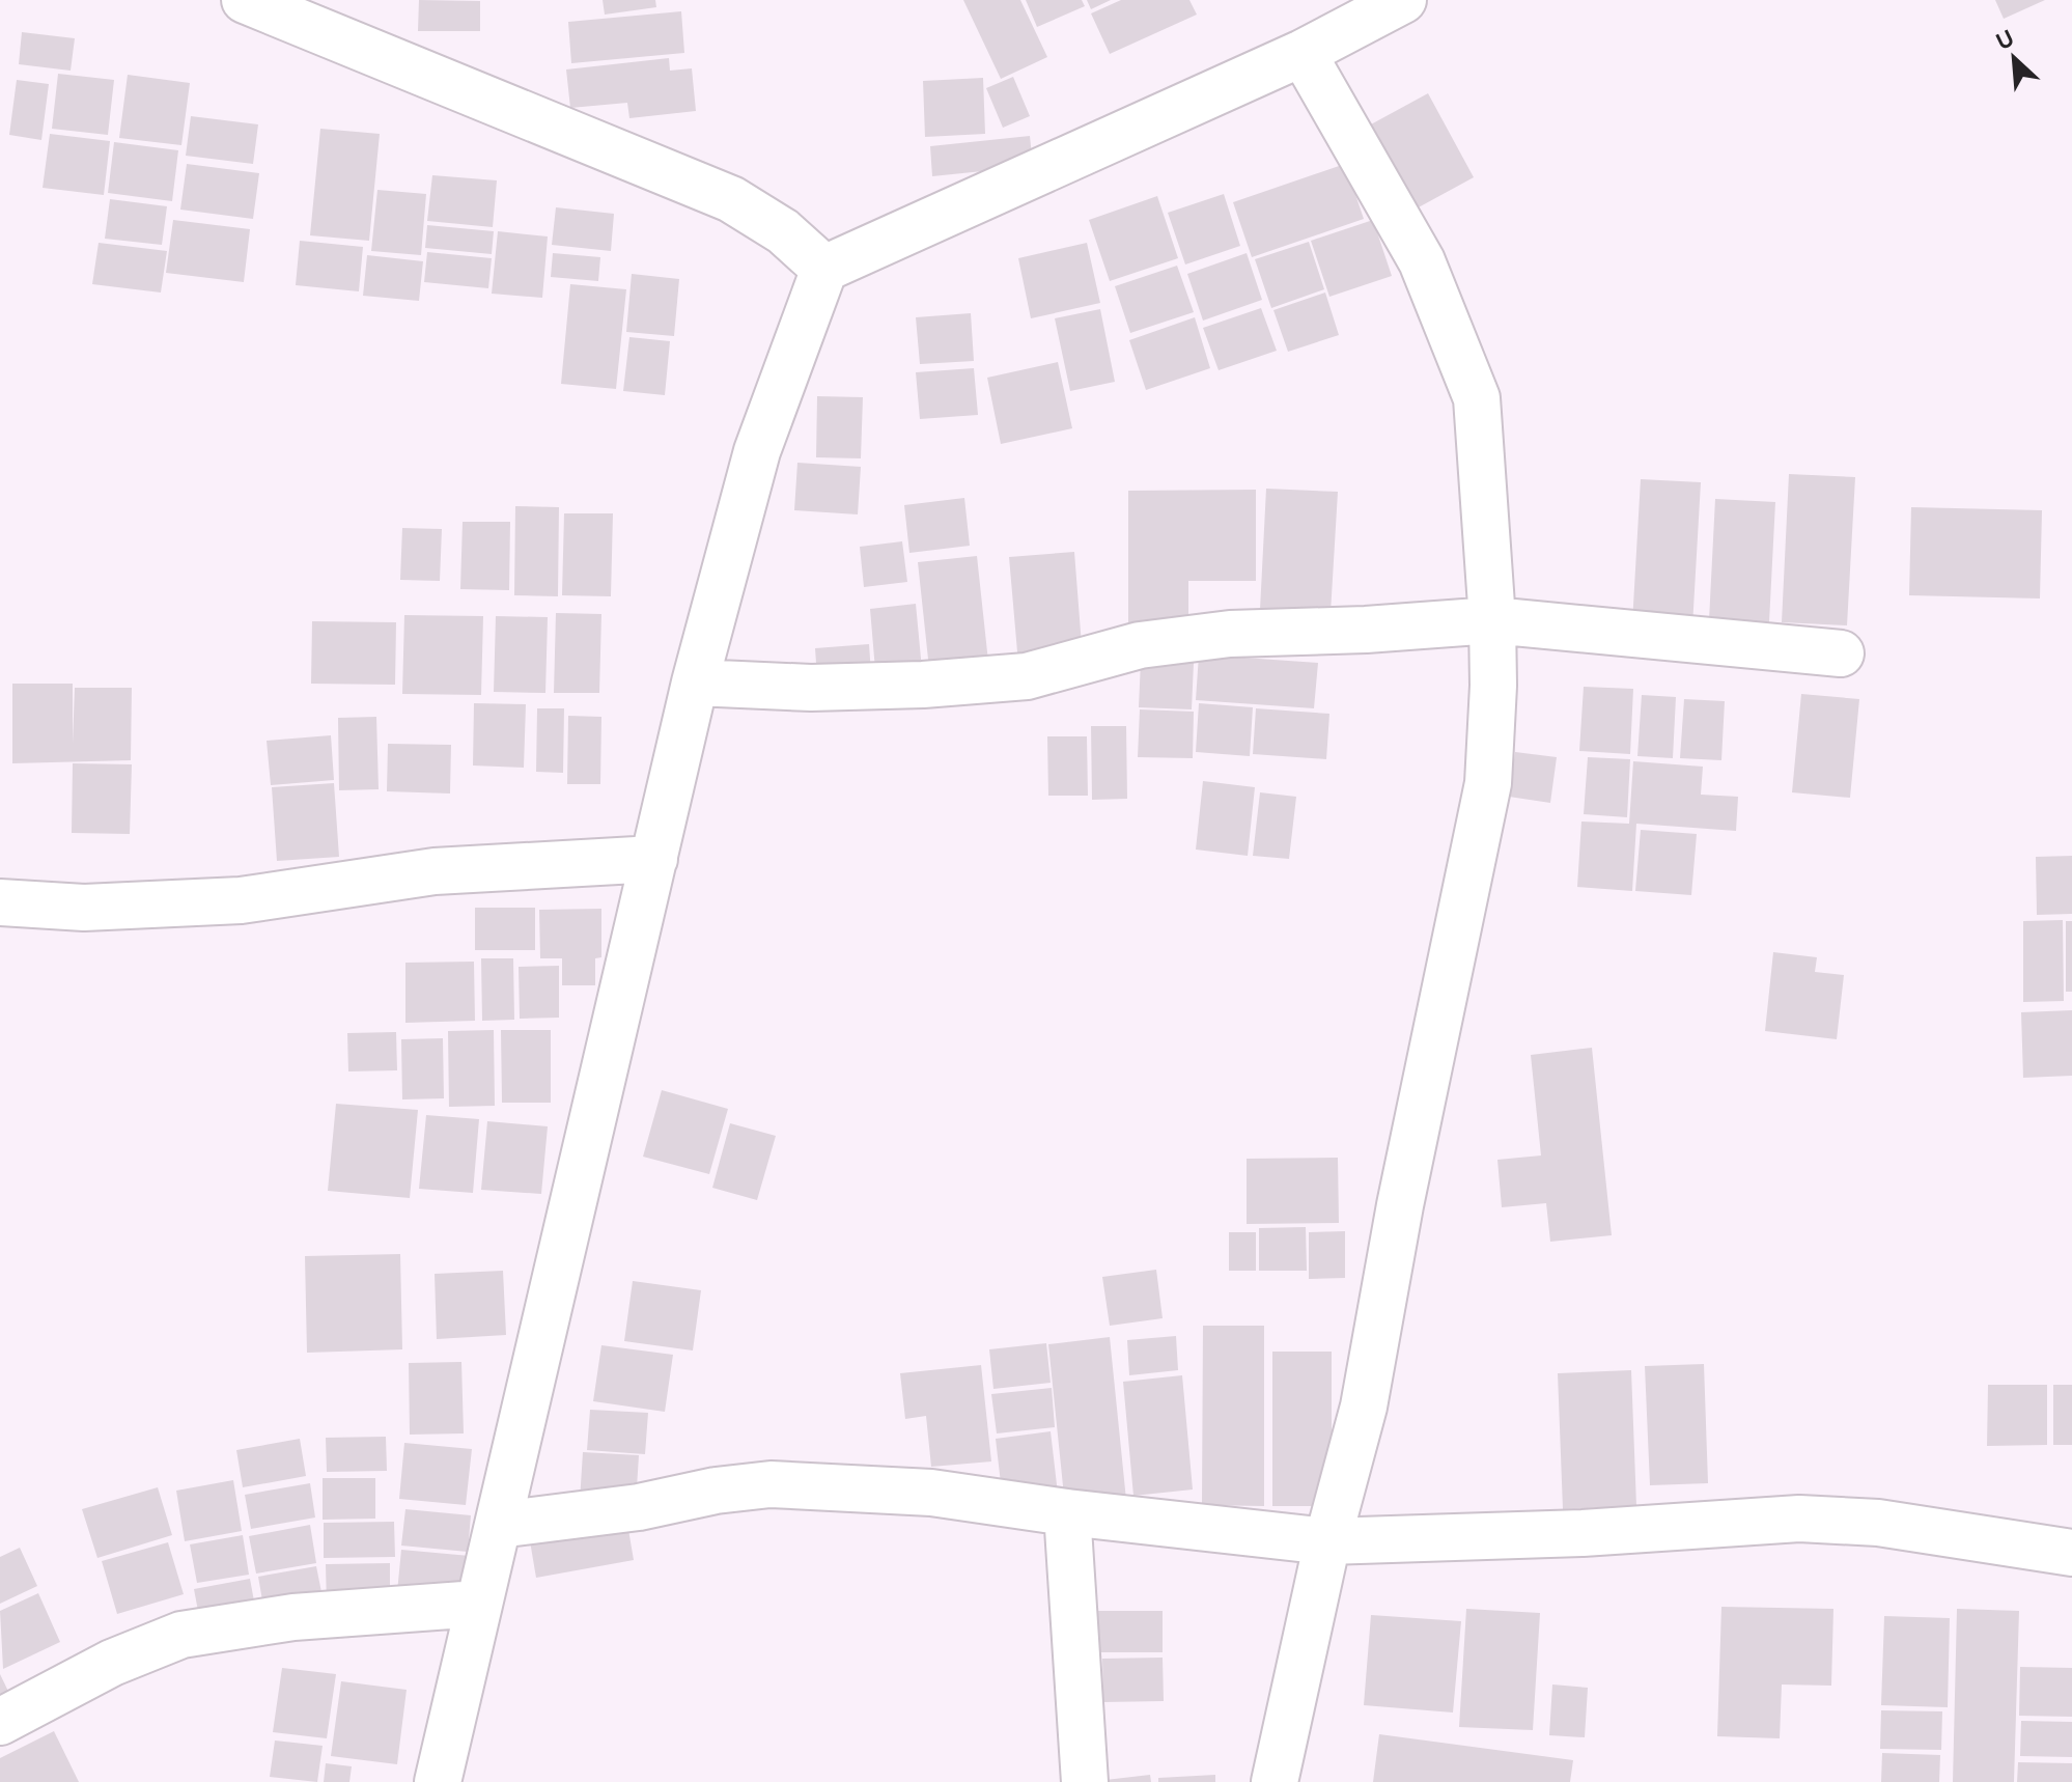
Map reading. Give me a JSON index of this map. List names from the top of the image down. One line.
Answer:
{"north":"top left"}
